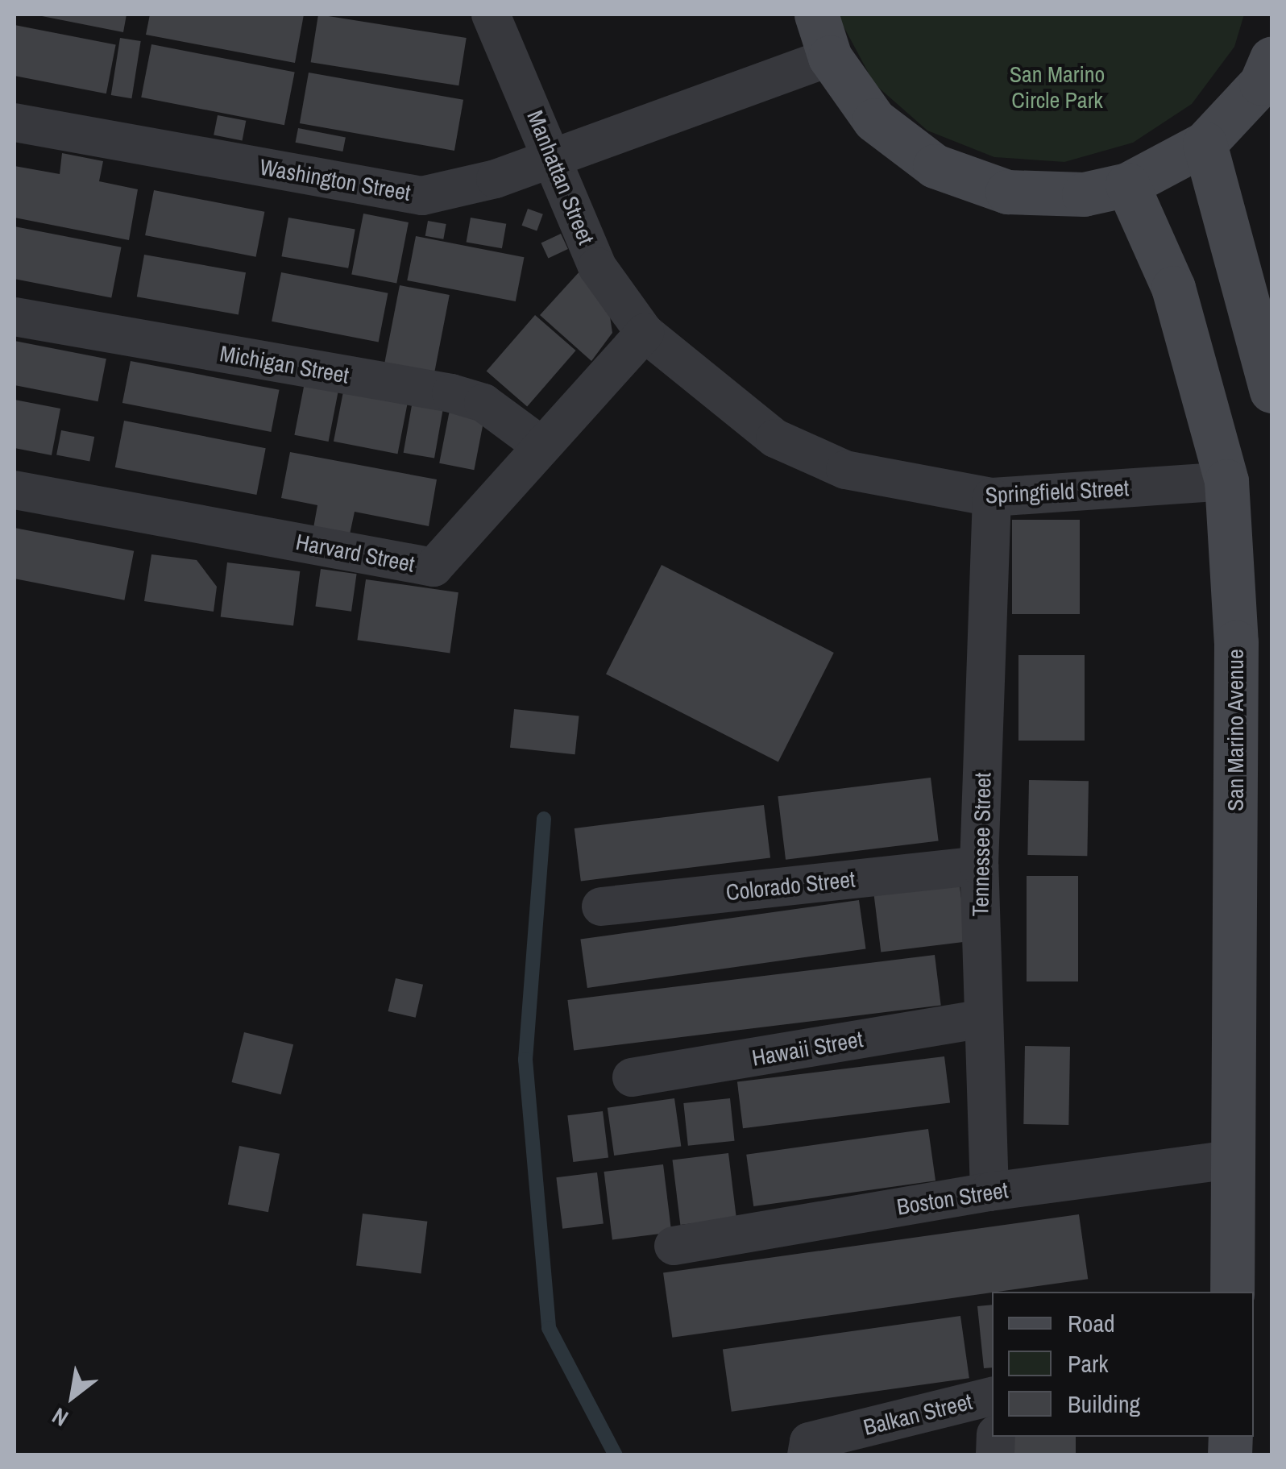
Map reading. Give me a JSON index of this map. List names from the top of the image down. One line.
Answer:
{"streets":{"main road":["San Marino Avenue"],"street":["Manhattan Street","Washington Street","Michigan Street","Springfield Street","Harvard Street","Tennessee Street","Colorado Street","Hawaii Street","Boston Street","Balkan Street"]},"crossings":[["Manhattan Street","Washington Street"],["Manhattan Street","Springfield Street"],["Manhattan Street","Harvard Street"],["Michigan Street","Harvard Street"],["Springfield Street","Harvard Street"],["Springfield Street","San Marino Avenue"],["Springfield Street","Tennessee Street"],["San Marino Avenue","Boston Street"],["Tennessee Street","Colorado Street"],["Tennessee Street","Hawaii Street"],["Tennessee Street","Boston Street"]],"parks":["San Marino Circle Park"],"legend":["Road","Park","Building"],"north":"bottom left"}
